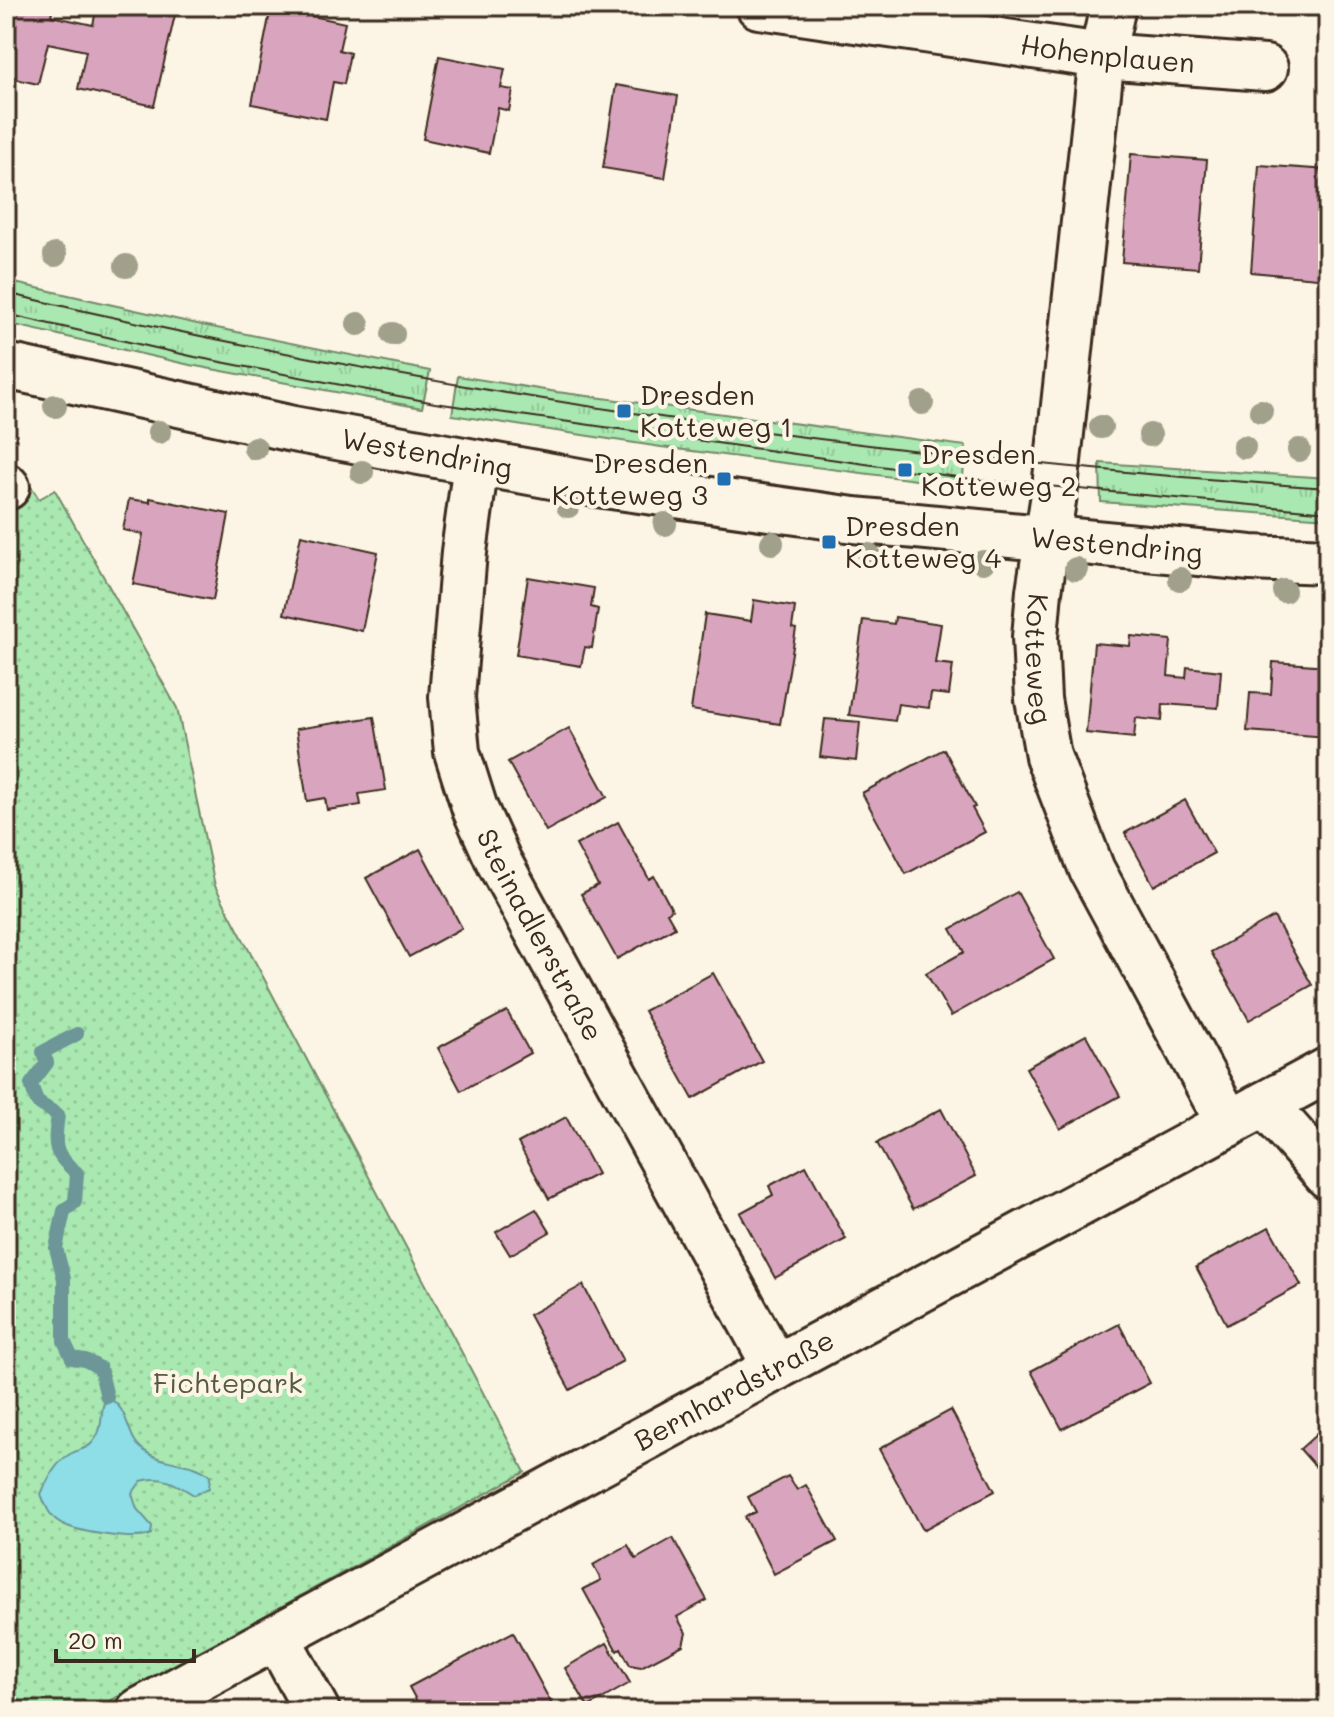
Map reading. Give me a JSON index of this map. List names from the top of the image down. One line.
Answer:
{"streets":{"street":["Hohenplauen","Westendring","Kotteweg","Steinadlerstraße","Bernhardstraße"]},"crossings":[["Hohenplauen","Kotteweg"],["Westendring","Kotteweg"],["Westendring","Steinadlerstraße"],["Kotteweg","Bernhardstraße"],["Steinadlerstraße","Bernhardstraße"]],"parks":["Fichtepark"],"places":{"transit":["Dresden Kotteweg 1","Dresden Kotteweg 2","Dresden Kotteweg 3","Dresden Kotteweg 4"]},"scale_bar":"20 m"}
